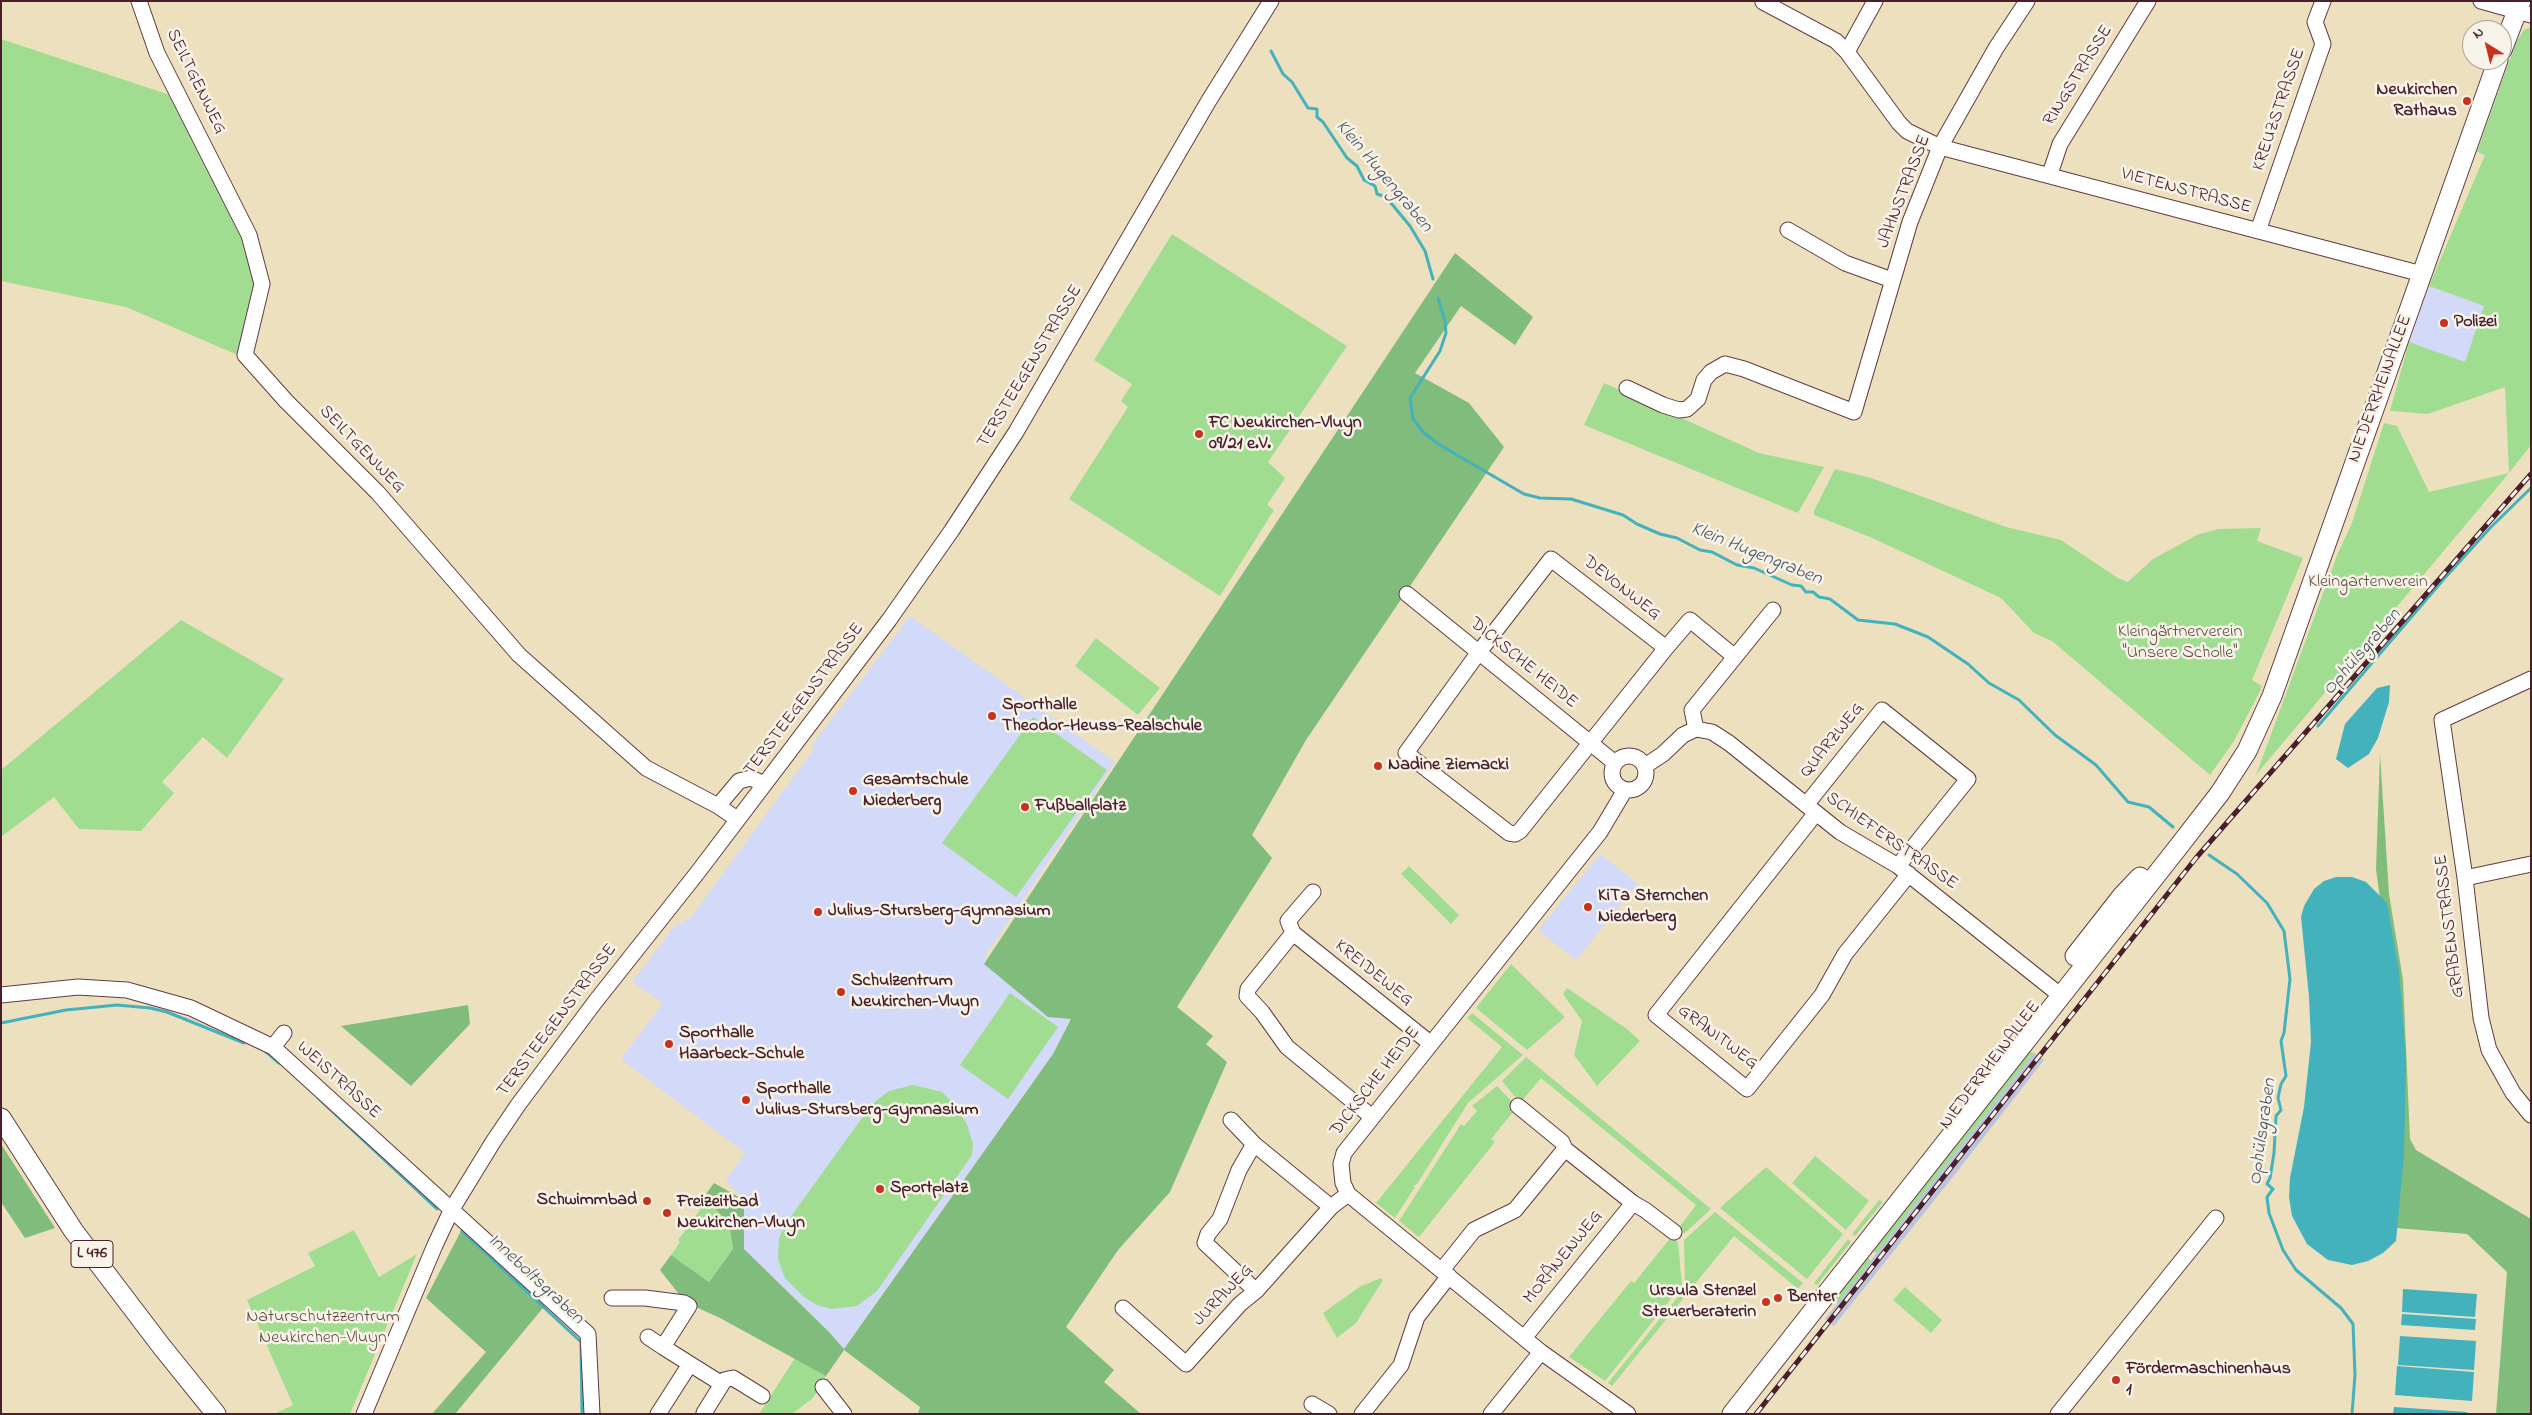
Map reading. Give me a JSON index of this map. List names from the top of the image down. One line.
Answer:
{"streets":{"main road":["NIEDERRHEINALLEE","L 476"],"street":["RINGSTRASSE","SEILTGENWEG","KREUZSTRASSE","JAHNSTRASSE","VIETENSTRASSE","TERSTEEGENSTRASSE","DEVONWEG","DICKSCHE HEIDE","QUARZWEG","SCHIEFERSTRASSE","GRABENSTRASSE","KREIDEWEG","GRANITWEG","WEISTRASSE","MORÄNENWEG","JURAWEG"]},"crossings":[["RINGSTRASSE","VIETENSTRASSE"],["SEILTGENWEG","TERSTEEGENSTRASSE"],["KREUZSTRASSE","VIETENSTRASSE"],["JAHNSTRASSE","VIETENSTRASSE"],["VIETENSTRASSE","NIEDERRHEINALLEE"],["TERSTEEGENSTRASSE","WEISTRASSE"],["NIEDERRHEINALLEE","SCHIEFERSTRASSE"],["DEVONWEG","DICKSCHE HEIDE"],["DICKSCHE HEIDE","KREIDEWEG"],["DICKSCHE HEIDE","JURAWEG"],["QUARZWEG","SCHIEFERSTRASSE"],["QUARZWEG","GRANITWEG"],["SCHIEFERSTRASSE","GRANITWEG"]],"water":["Klein Hugengraben","Ophülsgraben","Inneboltsgraben"],"parks":["Kleingartenverein","Kleingärtnerverein \"Unsere Scholle\"","Naturschutzzentrum Neukirchen-Vluyn"],"places":["Neukirchen Rathaus","Polizei","FC Neukirchen-Vluyn 09/21 e.V.","Sporthalle Theodor-Heuss-Realschule","Nadine Ziemacki","Gesamtschule Niederberg","Fußballplatz","KiTa Sternchen Niederberg","Julius-Stursberg-Gymnasium","Schulzentrum Neukirchen-Vluyn","Sporthalle Haarbeck-Schule","Sporthalle Julius-Stursberg-Gymnasium","Sportplatz","Schwimmbad","Freizeitbad Neukirchen-Vluyn","Benter","Ursula Stenzel Steuerberaterin","Fördermaschinenhaus 1"],"north":"top left"}
